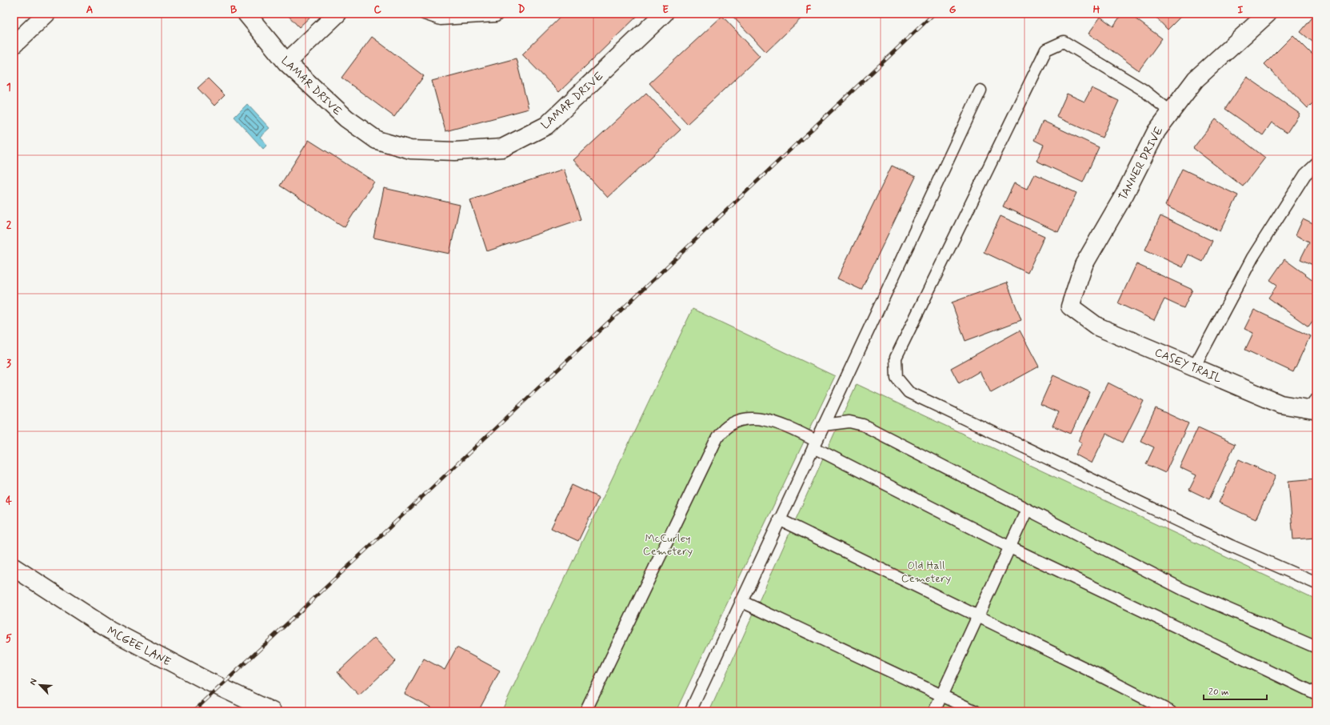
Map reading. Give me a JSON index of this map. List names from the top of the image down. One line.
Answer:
{"streets":{"street":["LAMAR DRIVE","TANNER DRIVE","CASEY TRAIL","MCGEE LANE"]},"crossings":[["TANNER DRIVE","CASEY TRAIL"]],"parks":["McCurley Cemetery","Old Hall Cemetery"],"scale_bar":"20 m","north":"top left","grid":{"columns":["A","B","C","D","E","F","G","H","I"],"rows":["1","2","3","4","5"]}}
